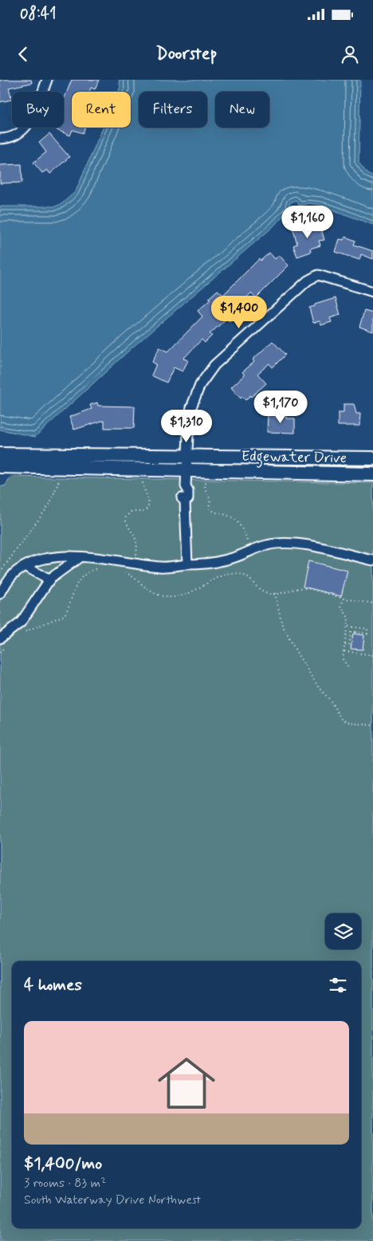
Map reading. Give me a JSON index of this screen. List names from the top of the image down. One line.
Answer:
{"streets":{"street":["Edgewater Drive"]},"page":{"status":"08:41","header":"Doorstep","chip":["Buy","Rent","Filters","New"],"price":["$1,160","$1,400","$1,170","$1,310"],"heading":"4 homes","list":[{"name":"$1,400/mo","note":"3 rooms · 83 m² · South Waterway Drive Northwest"}]}}
